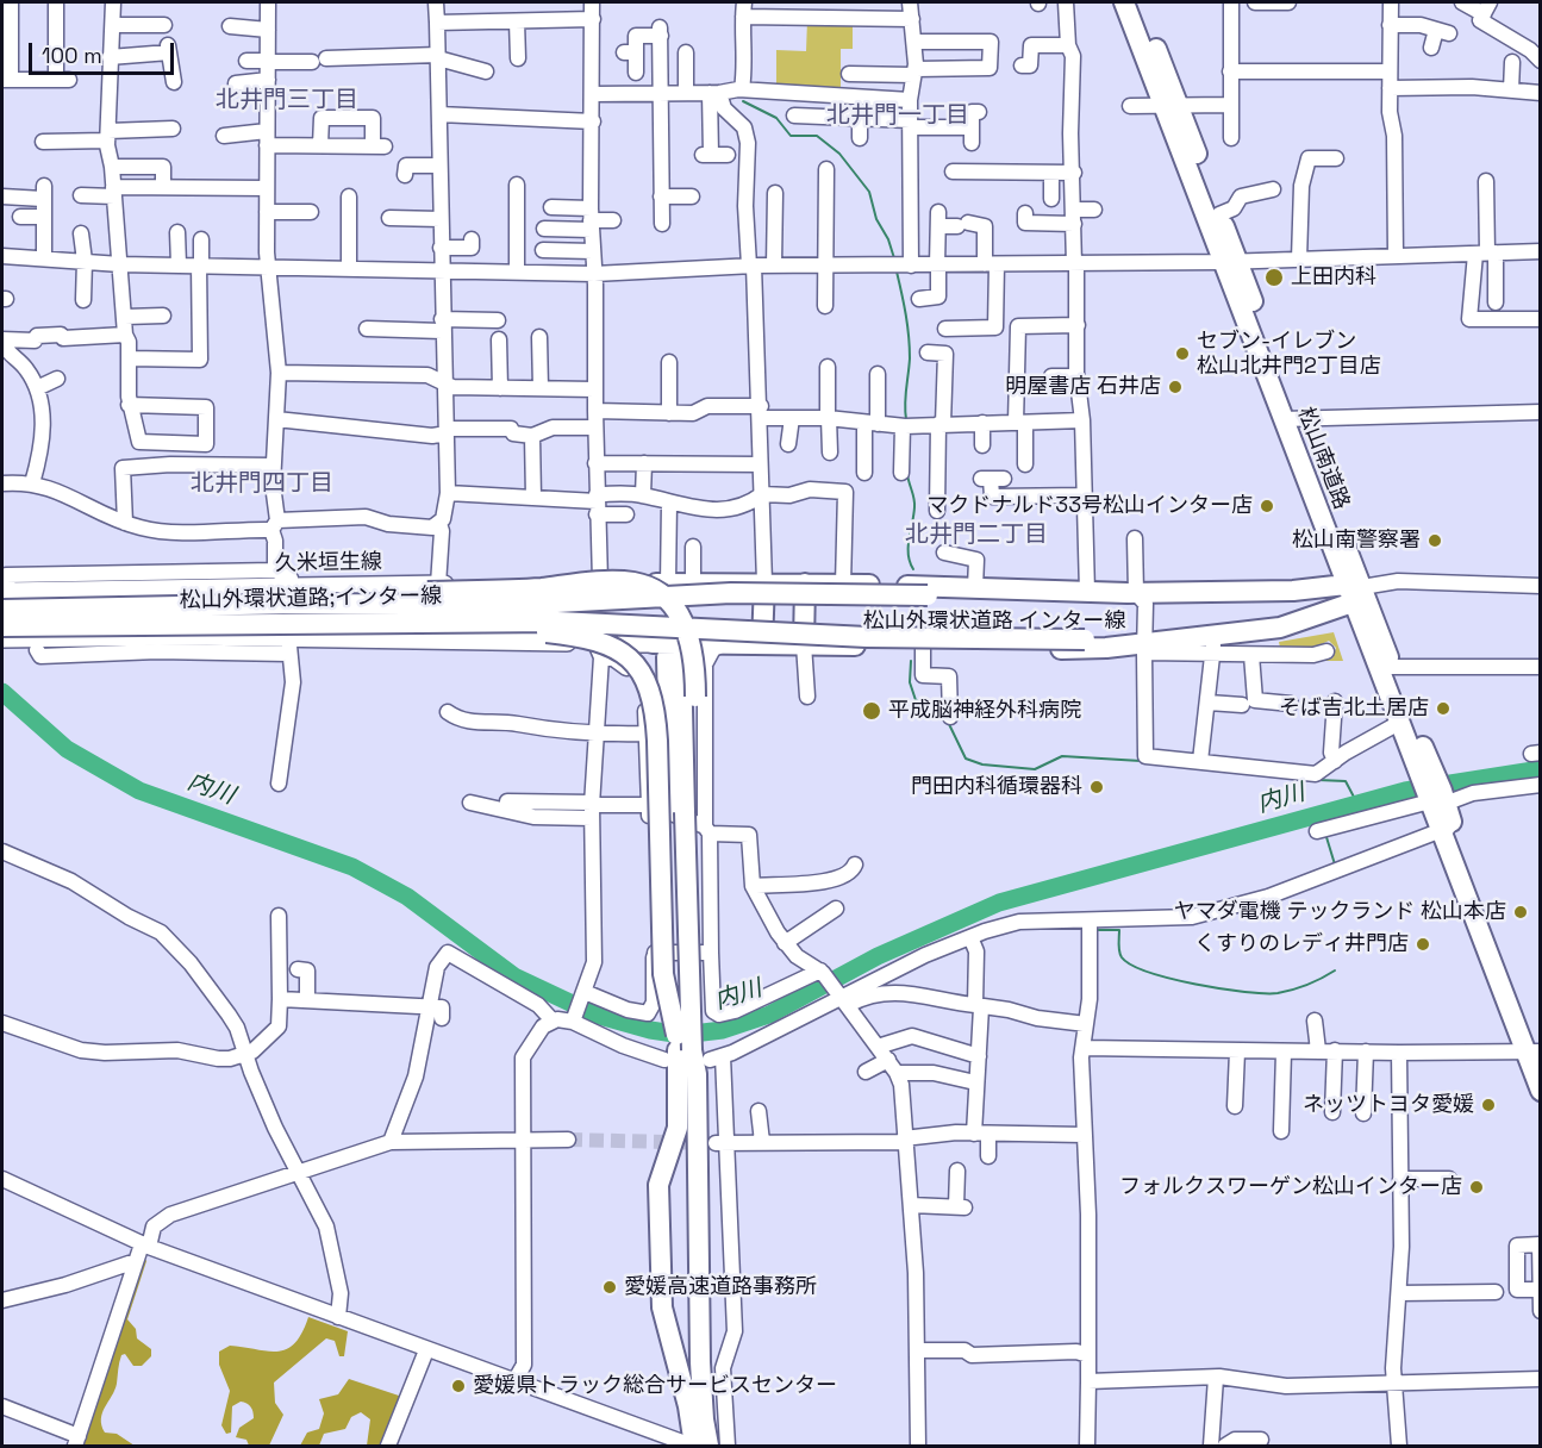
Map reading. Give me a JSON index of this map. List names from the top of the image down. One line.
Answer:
{"streets":{"highway":["松山南道路","松山外環状道路;インター線","松山外環状道路 インター線"],"main road":["久米垣生線"]},"crossings":[["松山南道路","松山外環状道路 インター線"],["久米垣生線","松山外環状道路;インター線"],["久米垣生線","松山外環状道路 インター線"],["松山外環状道路;インター線","松山外環状道路 インター線"]],"districts":["北井門三丁目","北井門一丁目","北井門四丁目","北井門二丁目"],"water":["内川"],"places":["上田内科","セブン-イレブン 松山北井門2丁目店","明屋書店 石井店","マクドナルド33号松山インター店","松山南警察署","そば吉北土居店","平成脳神経外科病院","門田内科循環器科","ヤマダ電機 テックランド 松山本店","くすりのレディ井門店","ネッツトヨタ愛媛","フォルクスワーゲン松山インター店","愛媛高速道路事務所","愛媛県トラック総合サービスセンター"],"scale_bar":"100 m"}
